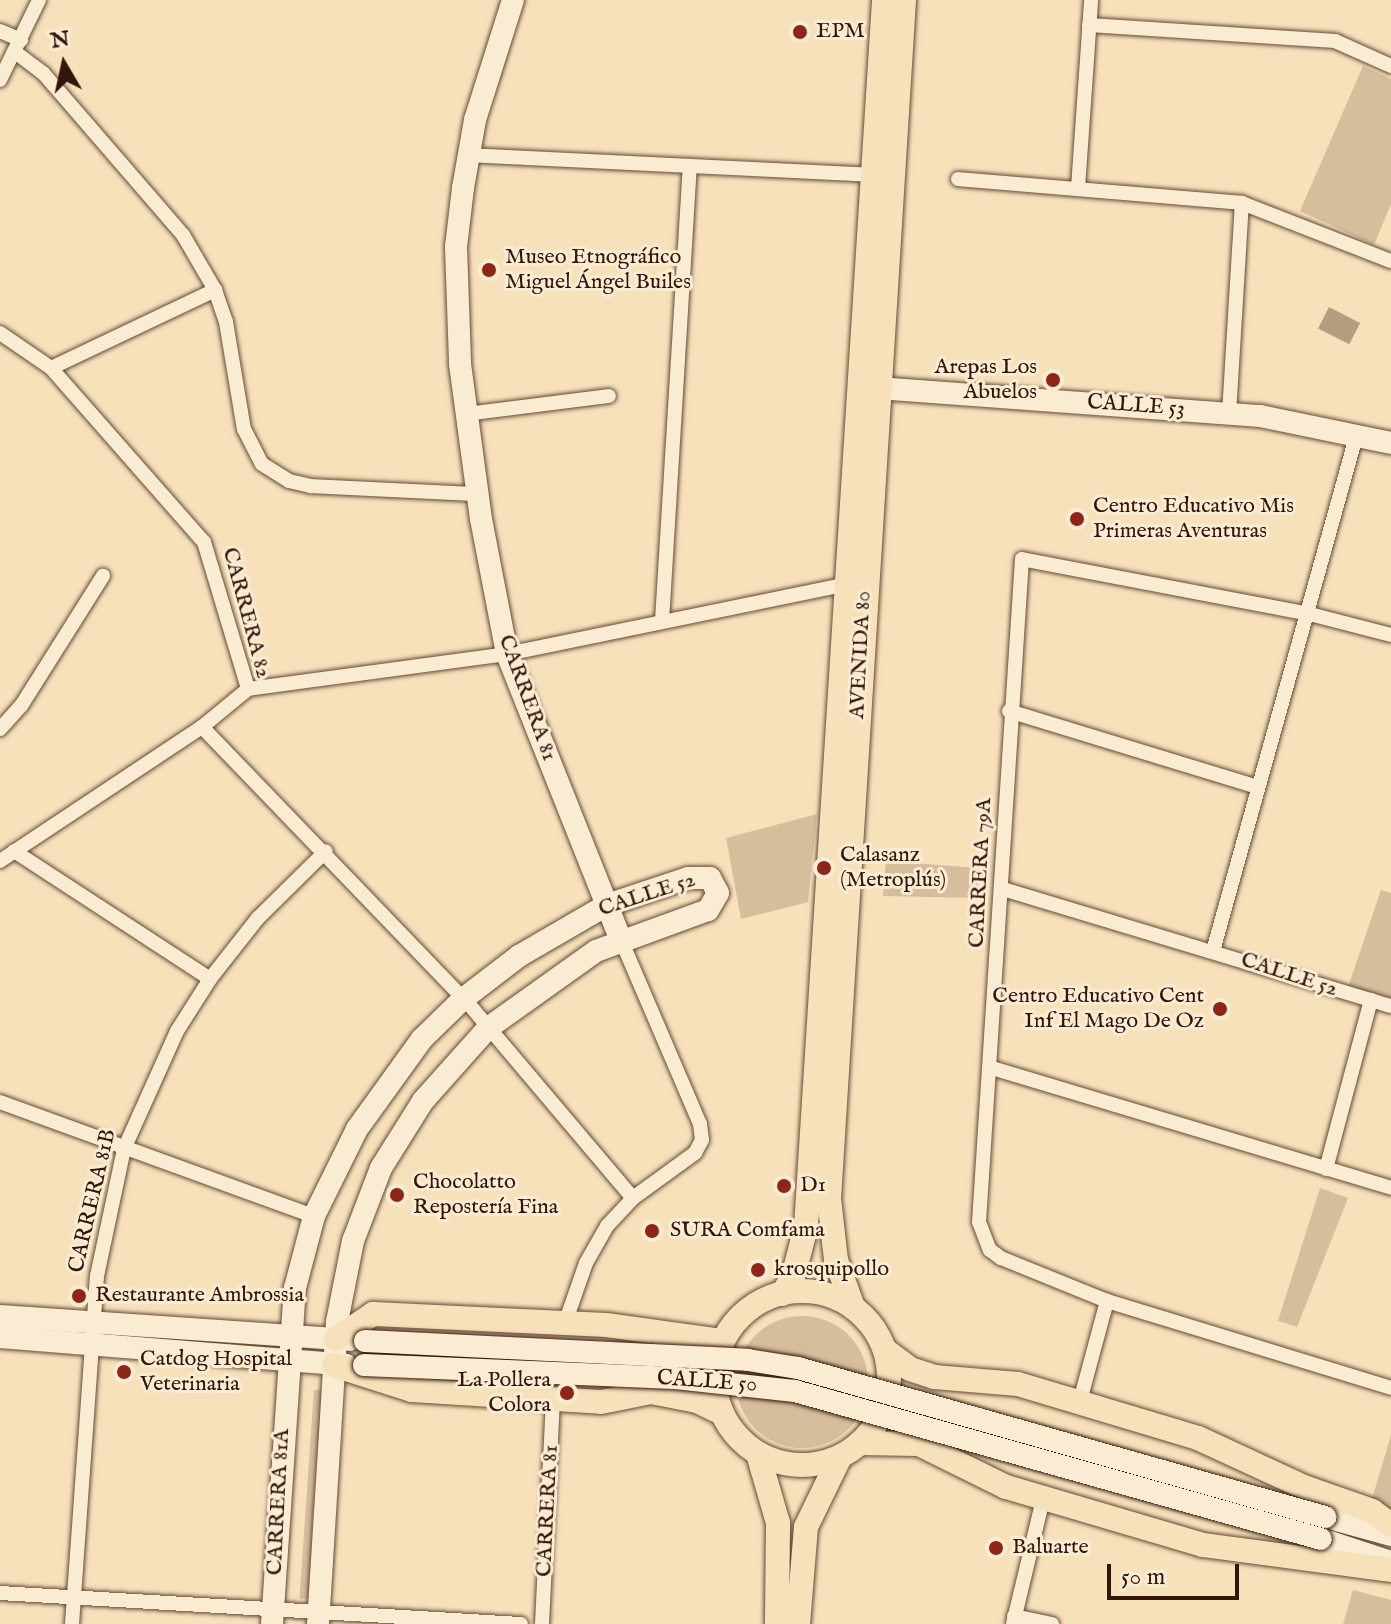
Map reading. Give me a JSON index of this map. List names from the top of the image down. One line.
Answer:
{"streets":{"main road":["AVENIDA 80"],"street":["CALLE 53","CARRERA 82","CARRERA 81","CARRERA 79A","CALLE 52","CARRERA 81B","CALLE 50","CARRERA 81A"]},"crossings":[["CALLE 53","AVENIDA 80"],["CARRERA 81","CALLE 52"],["CARRERA 79A","CALLE 52"],["CALLE 52","CARRERA 81A"],["CARRERA 81B","CALLE 50"],["CALLE 50","CARRERA 81A"]],"places":["EPM","Museo Etnográfico Miguel Ángel Builes","Arepas Los Abuelos","Centro Educativo Mis Primeras Aventuras","Calasanz (Metroplús)","Centro Educativo Cent Inf El Mago De Oz","D1","Chocolatto Repostería Fina","SURA Comfama","krosquipollo","Restaurante Ambrossia","Catdog Hospital Veterinaria","La Pollera Colora","Baluarte"],"scale_bar":"50 m","north":"top"}
